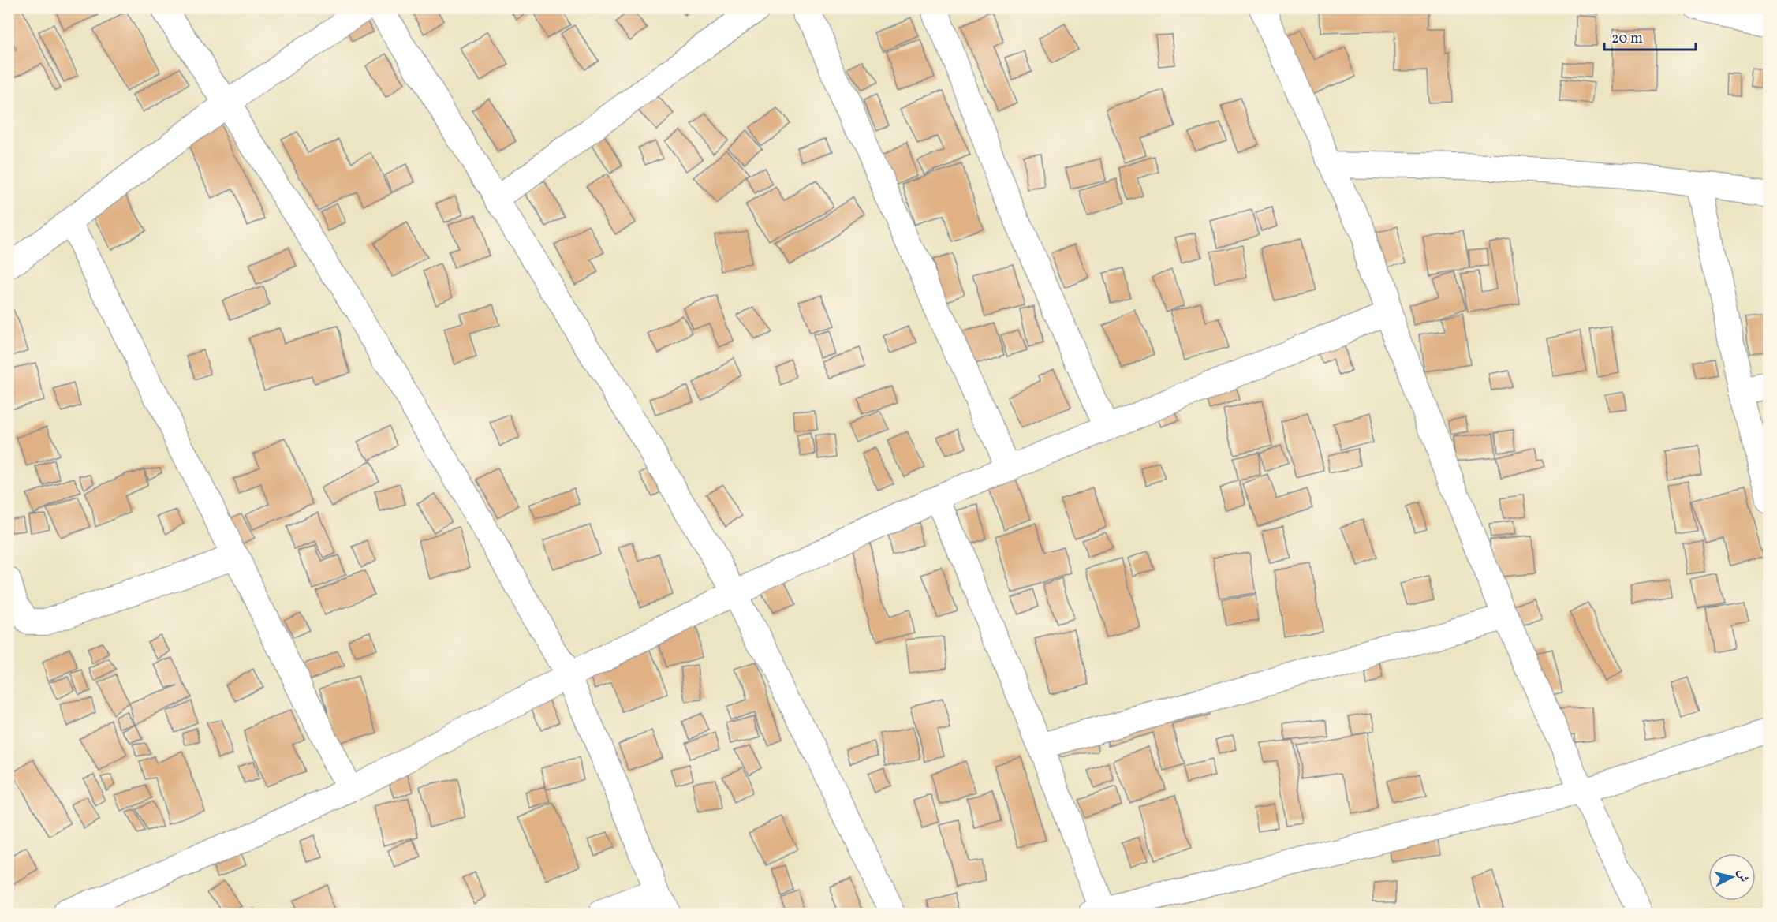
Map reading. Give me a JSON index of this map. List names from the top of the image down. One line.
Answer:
{"scale_bar":"20 m","north":"right"}
